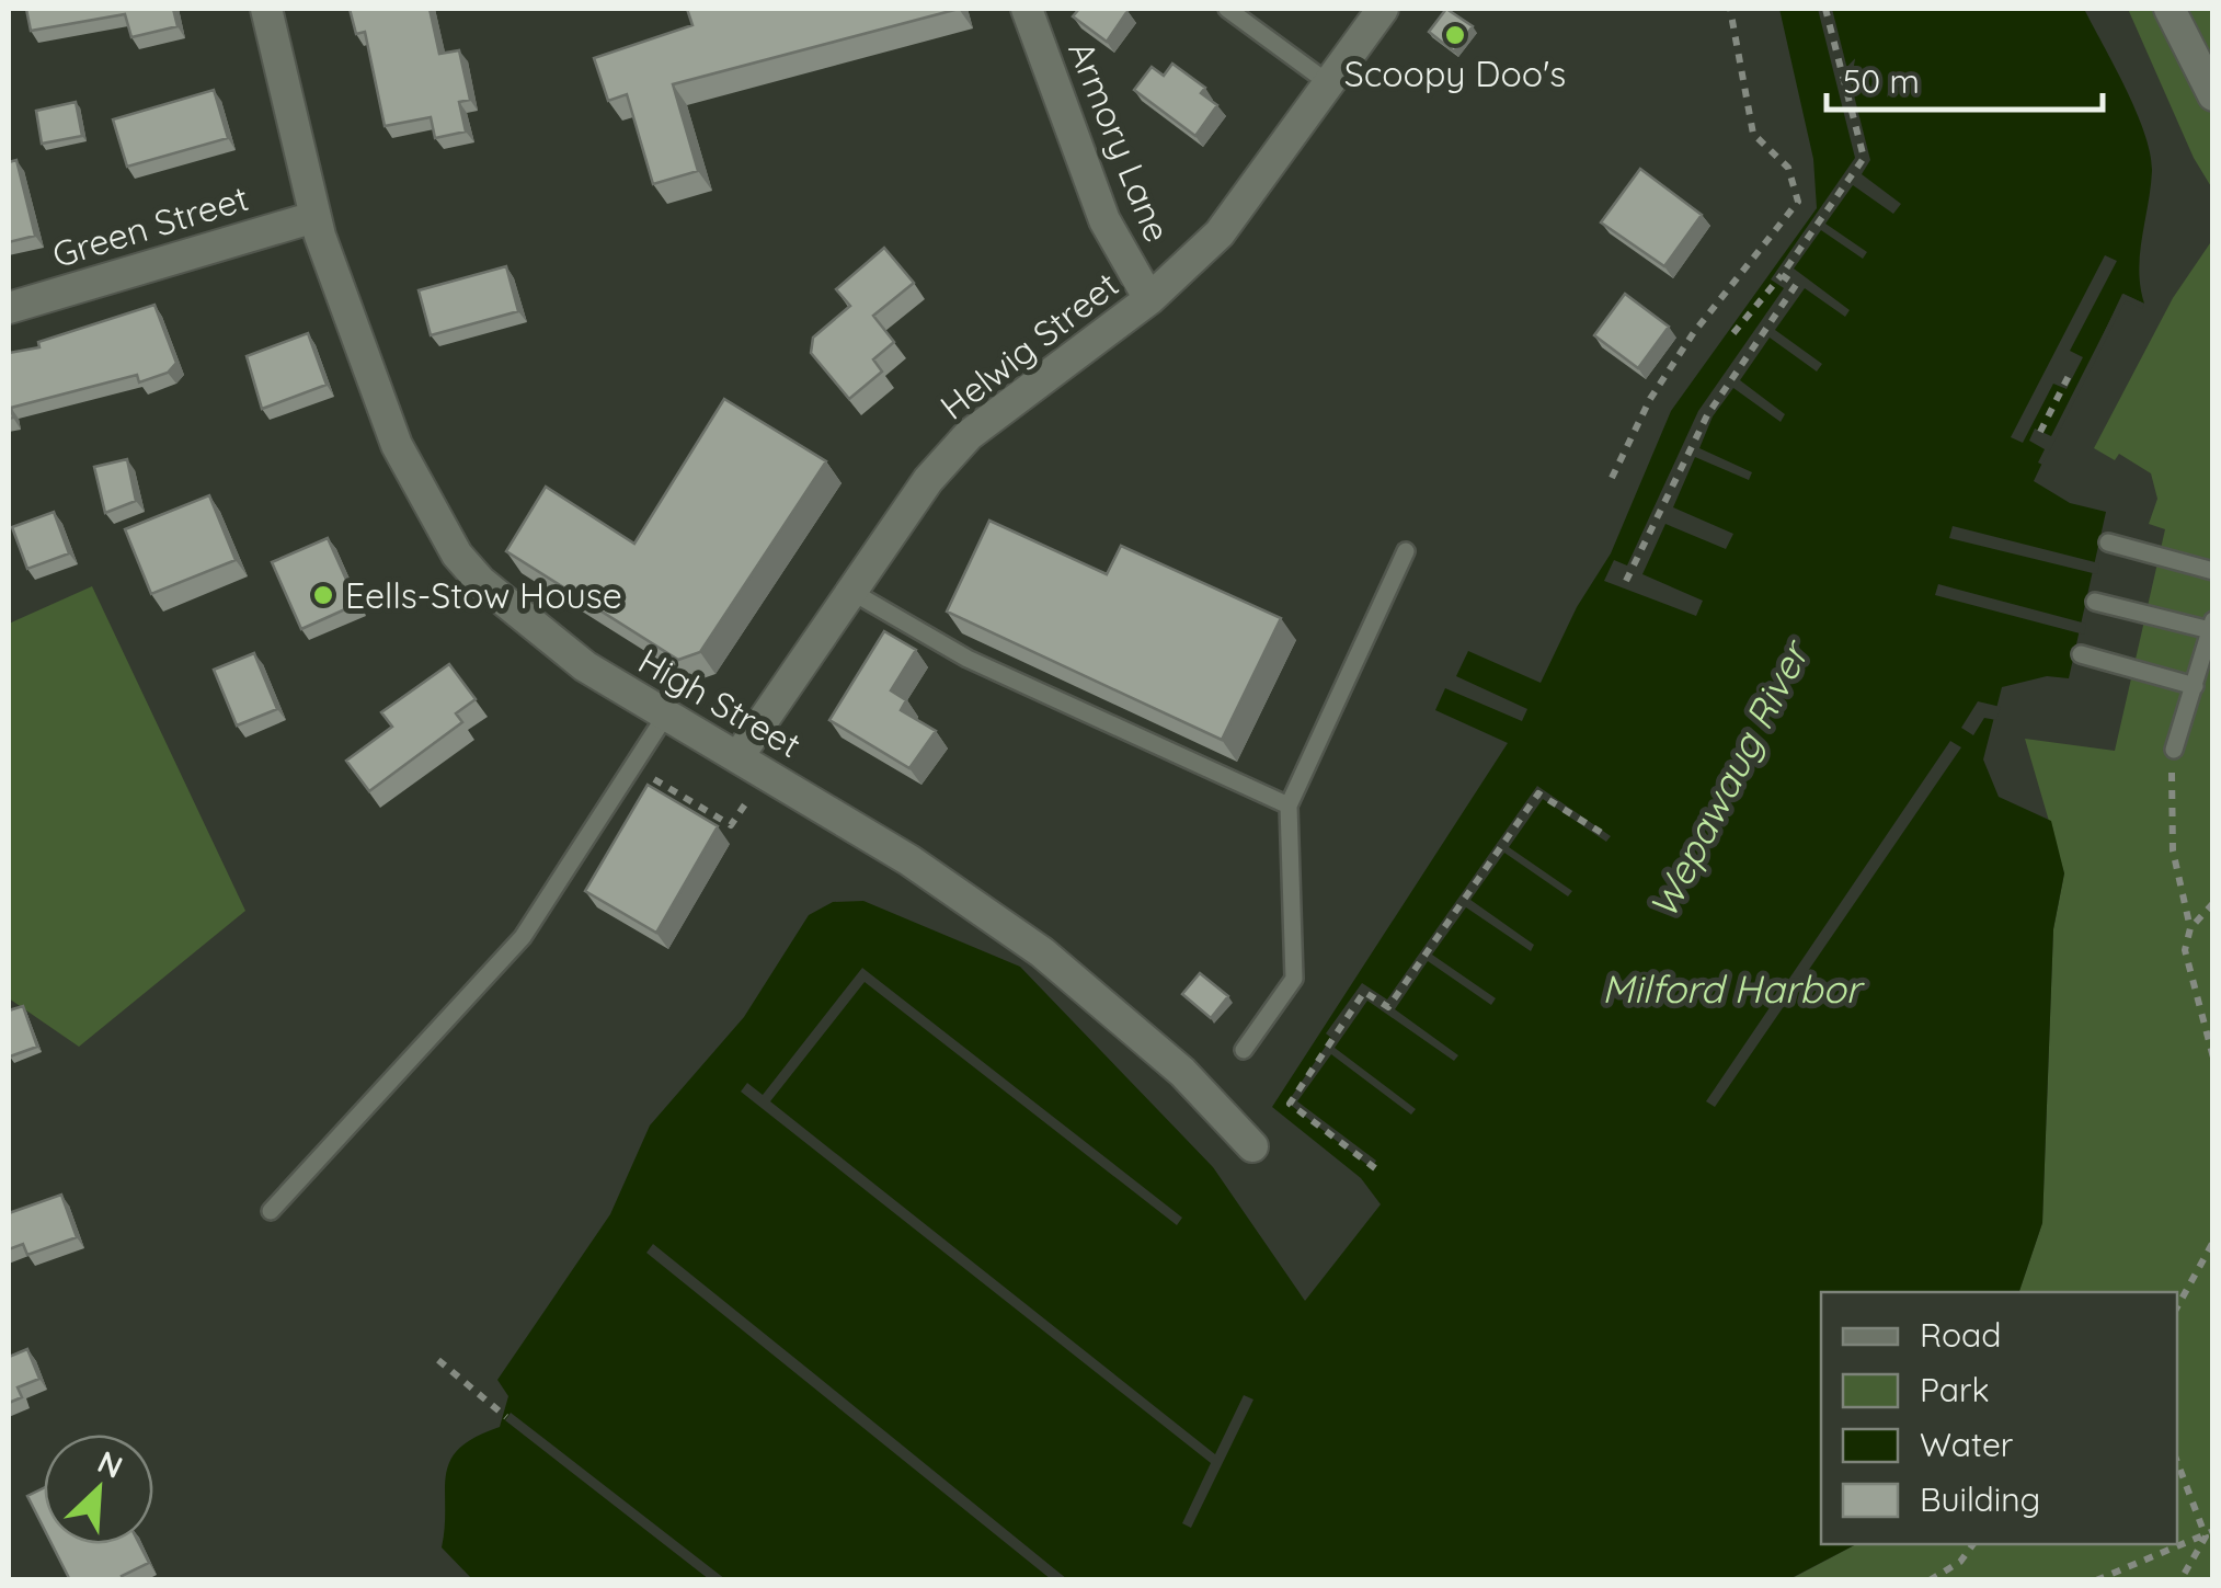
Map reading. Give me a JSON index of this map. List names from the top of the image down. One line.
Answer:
{"streets":{"street":["Armory Lane","Green Street","Helwig Street","High Street"]},"crossings":[["Armory Lane","Helwig Street"],["Green Street","High Street"],["Helwig Street","High Street"]],"water":["Wepawaug River","Milford Harbor"],"places":["Scoopy Doo's","Eells-Stow House"],"legend":["Road","Park","Water","Building"],"scale_bar":"50 m","north":"top right"}
